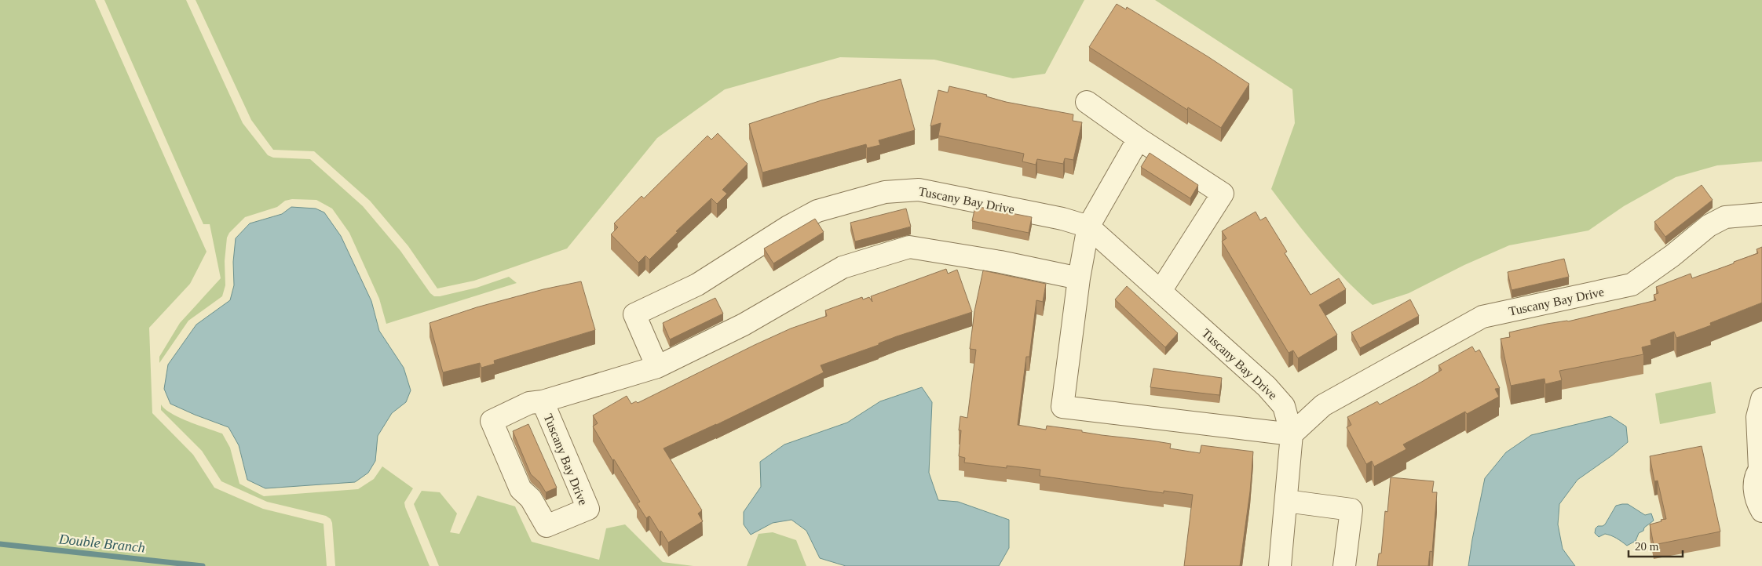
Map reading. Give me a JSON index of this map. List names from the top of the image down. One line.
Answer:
{"streets":{"street":["Tuscany Bay Drive"]},"water":["Double Branch"],"scale_bar":"20 m"}
